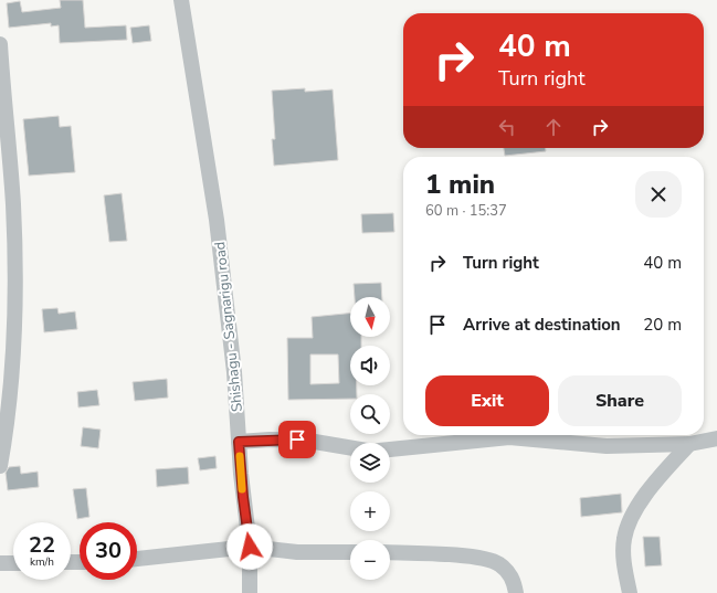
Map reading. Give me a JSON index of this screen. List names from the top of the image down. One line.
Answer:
{"streets":{"street":["Shishagu - Sagnarigu road"]},"north":"bottom","page":{"turn":["40 m","Turn right"],"heading":["1 min","60 m · 15:37"],"list":[{"name":"Turn right","value":"40 m"},{"name":"Arrive at destination","value":"20 m"}],"map_buttons":["+","−"],"buttons":["Exit","Share"],"speed":"22 km/h","limit":"30"}}
